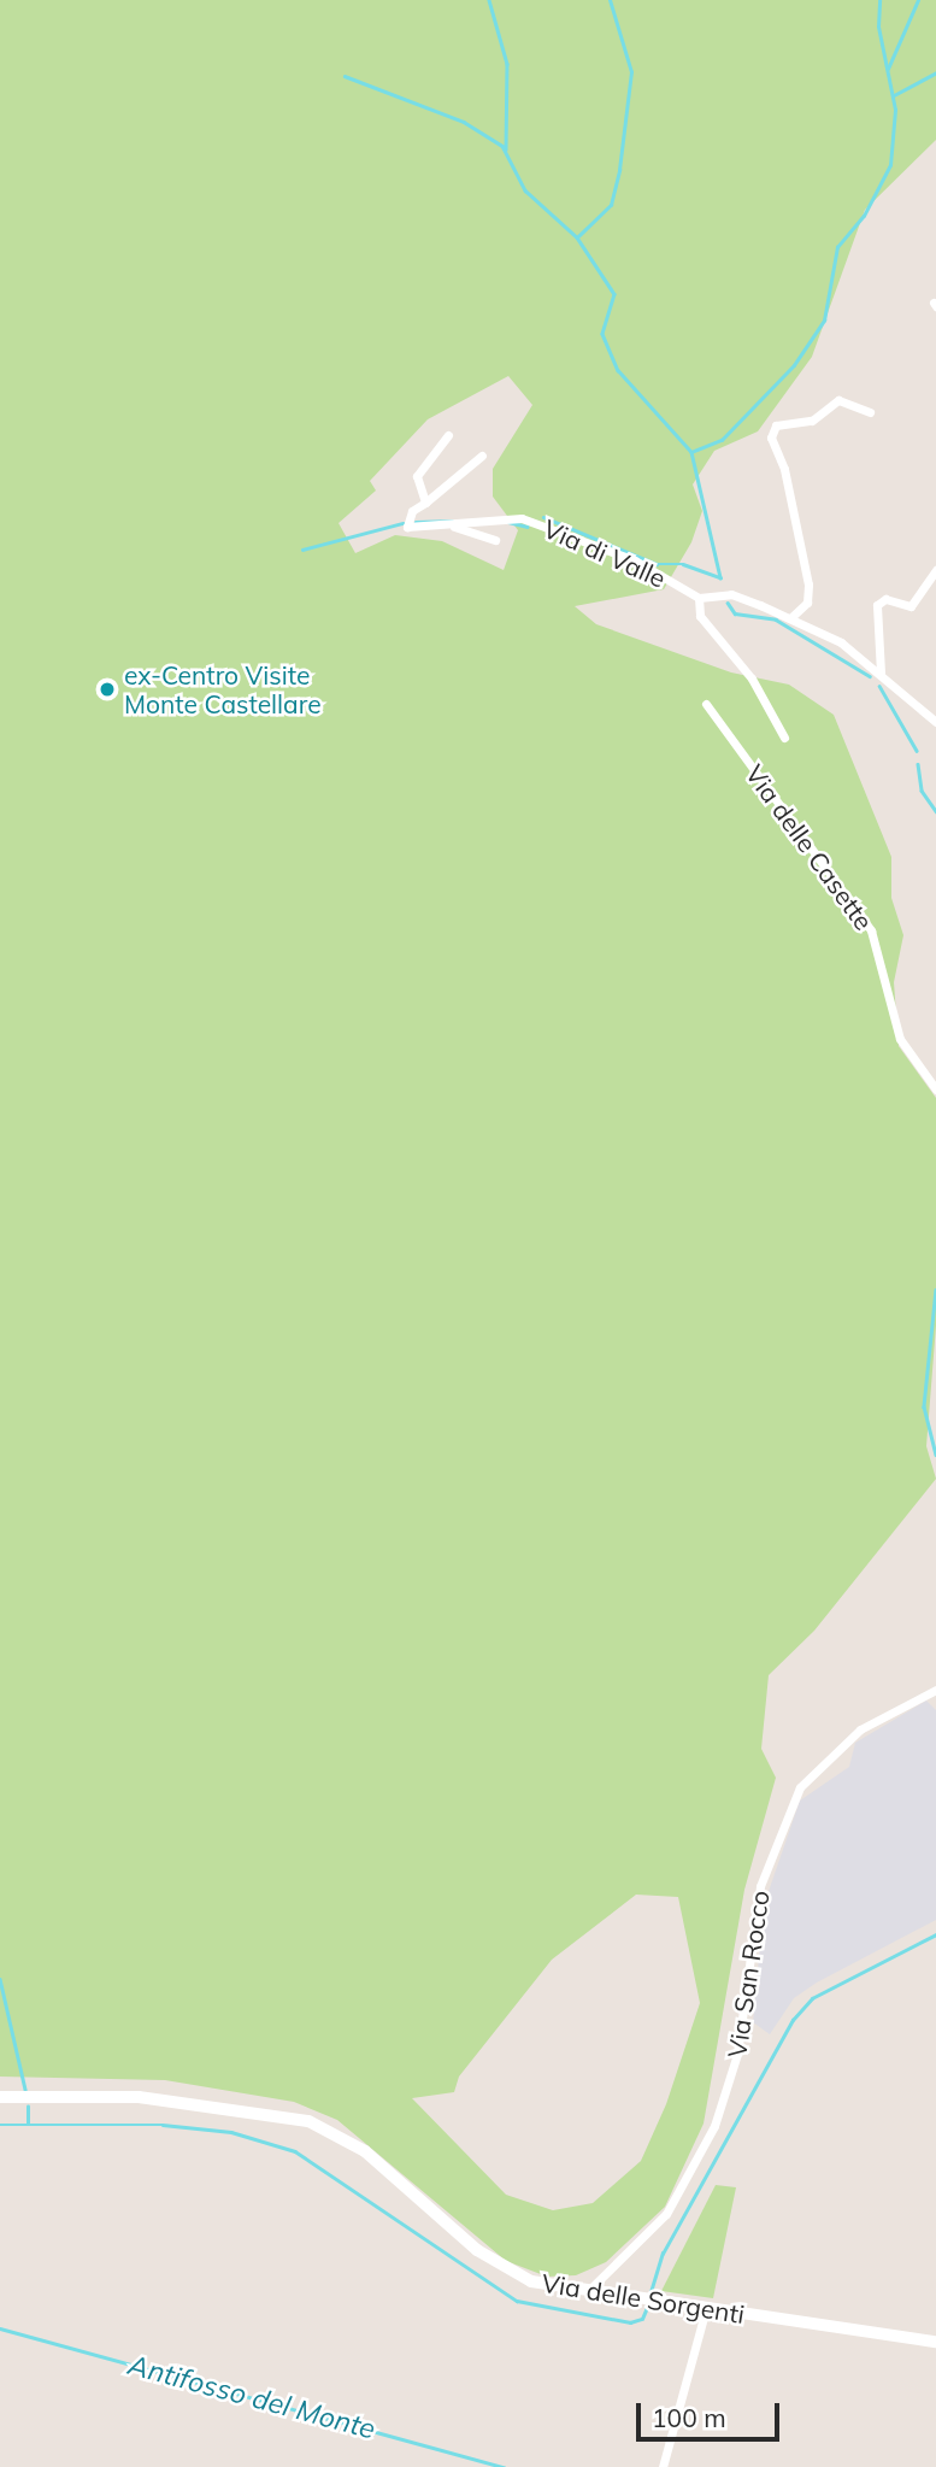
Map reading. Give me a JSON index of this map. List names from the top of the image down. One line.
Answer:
{"streets":{"main road":["Via delle Sorgenti"],"street":["Via di Valle","Via delle Casette","Via San Rocco"]},"crossings":[["Via di Valle","Via delle Casette"],["Via San Rocco","Via delle Sorgenti"]],"water":["Antifosso del Monte"],"places":["ex-Centro Visite Monte Castellare"],"scale_bar":"100 m"}
